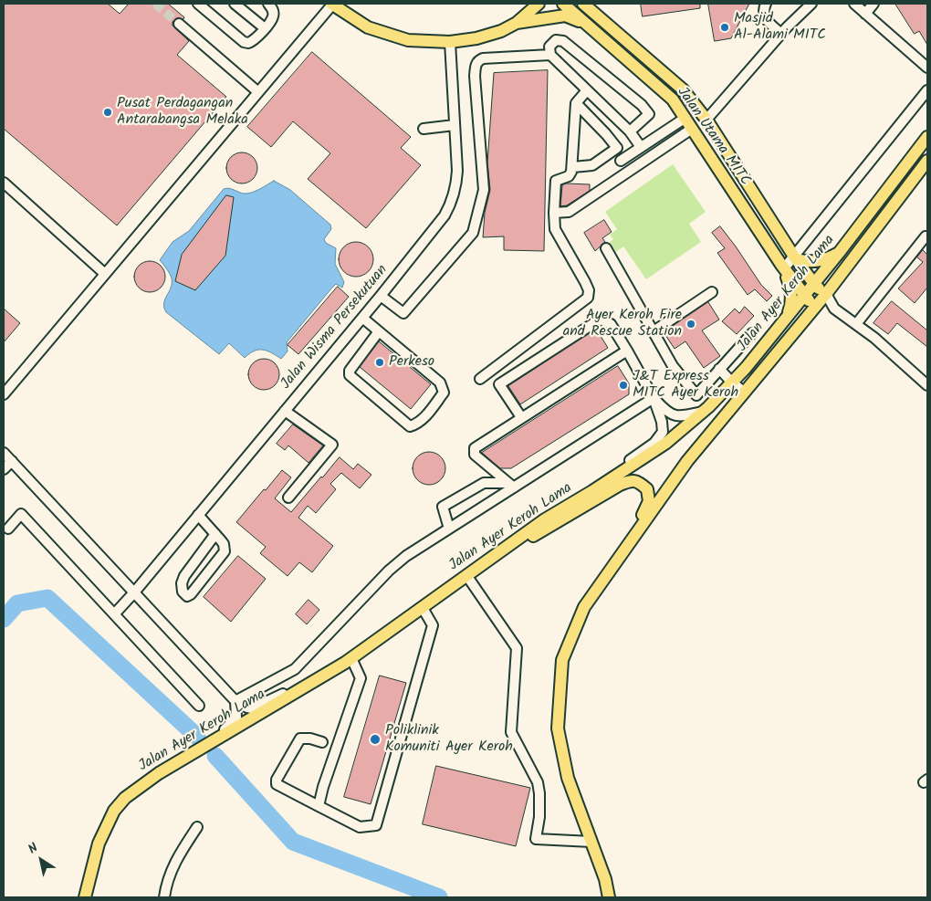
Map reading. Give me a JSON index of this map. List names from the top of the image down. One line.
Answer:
{"streets":{"main road":["Jalan Utama MITC","Jalan Ayer Keroh Lama"],"street":["Jalan Wisma Persekutuan"]},"crossings":[["Jalan Utama MITC","Jalan Ayer Keroh Lama"]],"places":["Masjid Al-Alami MITC","Pusat Perdagangan Antarabangsa Melaka","Ayer Keroh Fire and Rescue Station","Perkeso","J&T Express MITC Ayer Keroh","Poliklinik Komuniti Ayer Keroh"],"north":"top left"}
